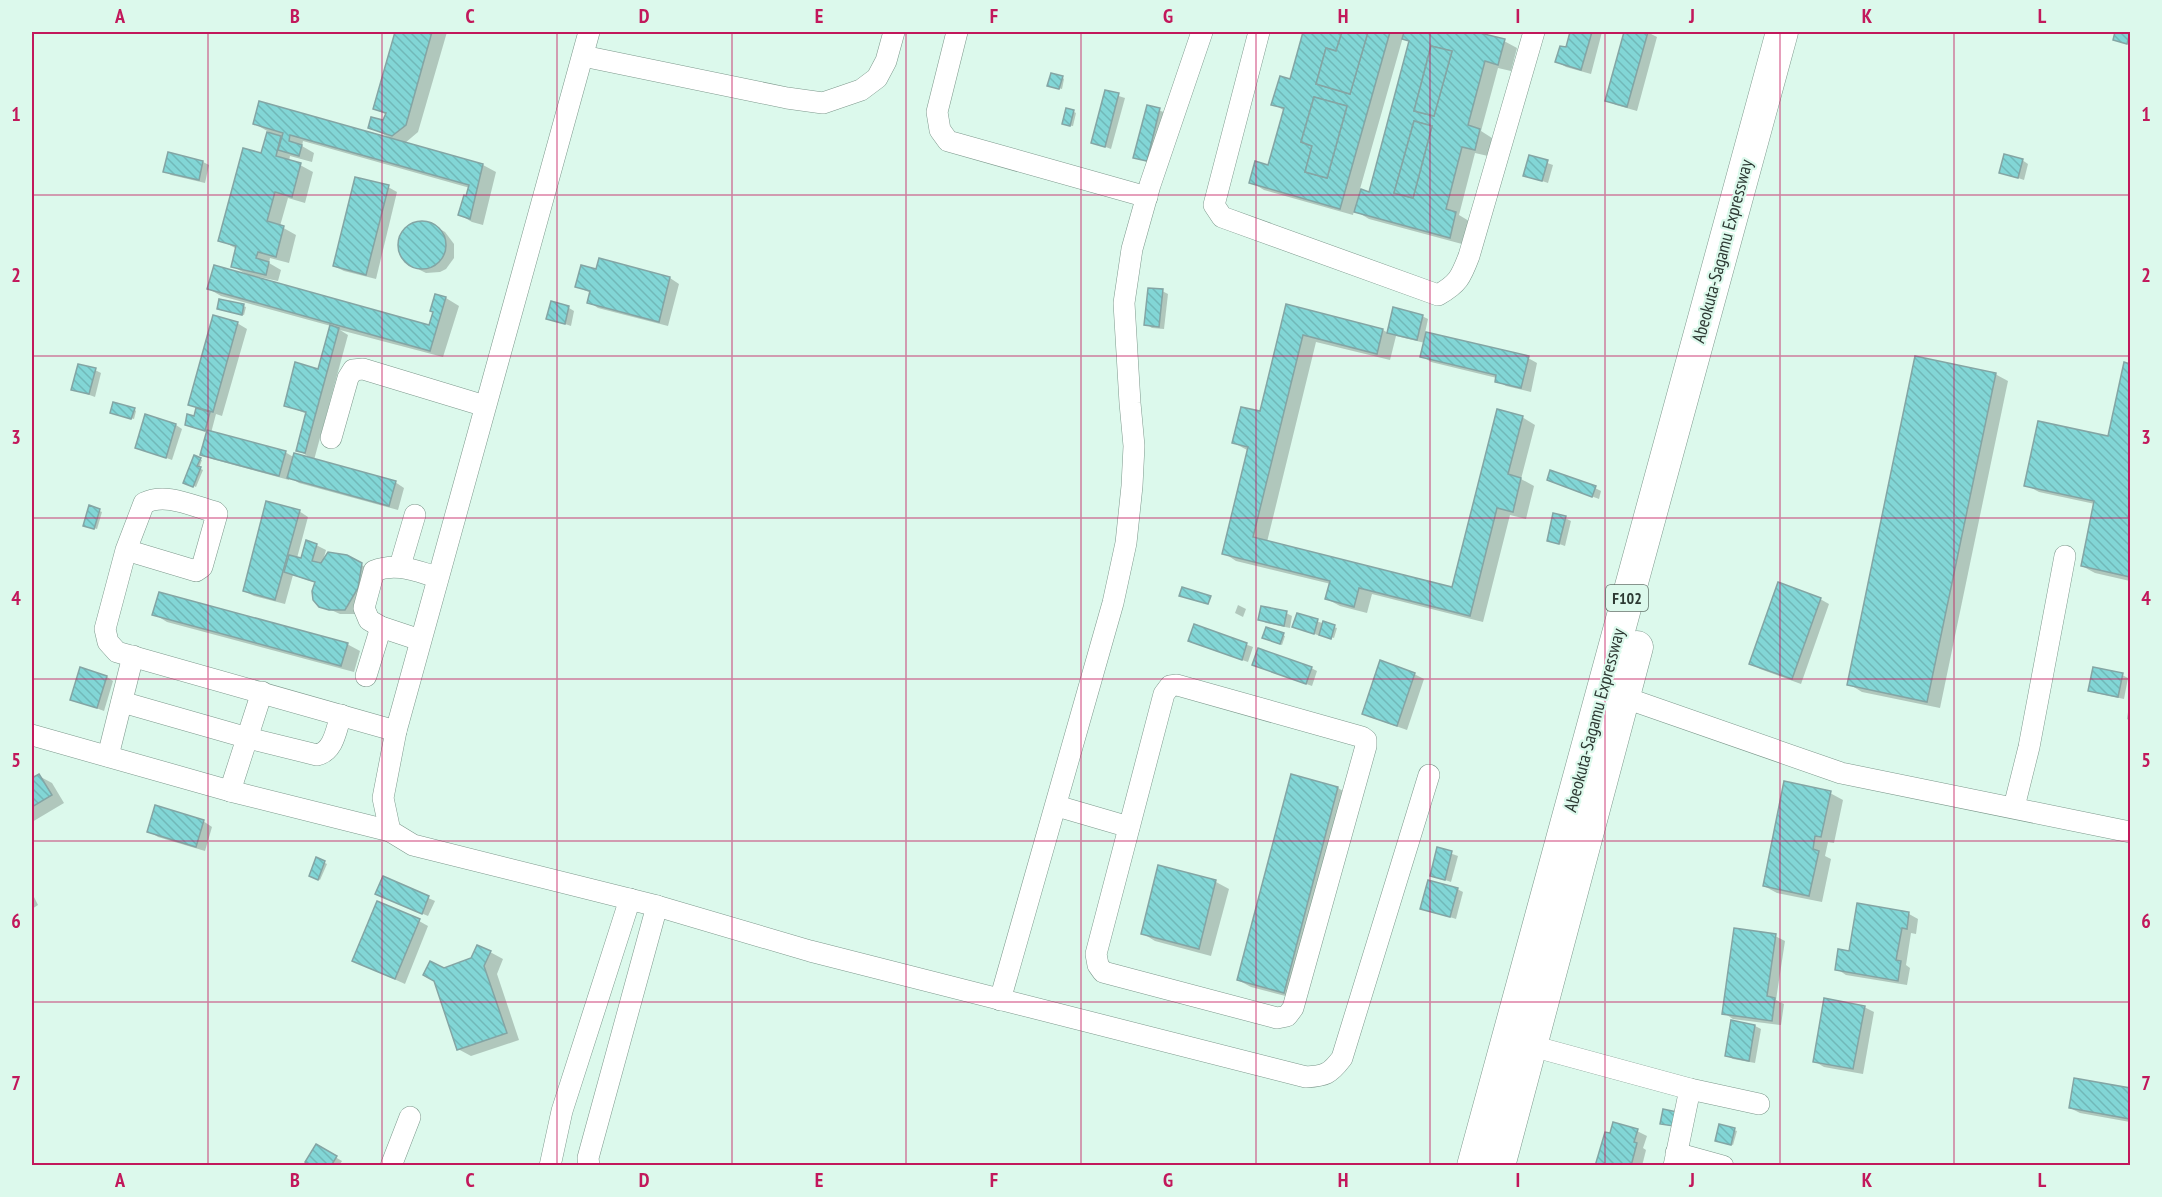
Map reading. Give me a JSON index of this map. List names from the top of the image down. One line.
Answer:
{"streets":{"highway":["Abeokuta-Sagamu Expressway","F102"]},"grid":{"columns":["A","B","C","D","E","F","G","H","I","J","K","L"],"rows":["1","2","3","4","5","6","7"]}}
